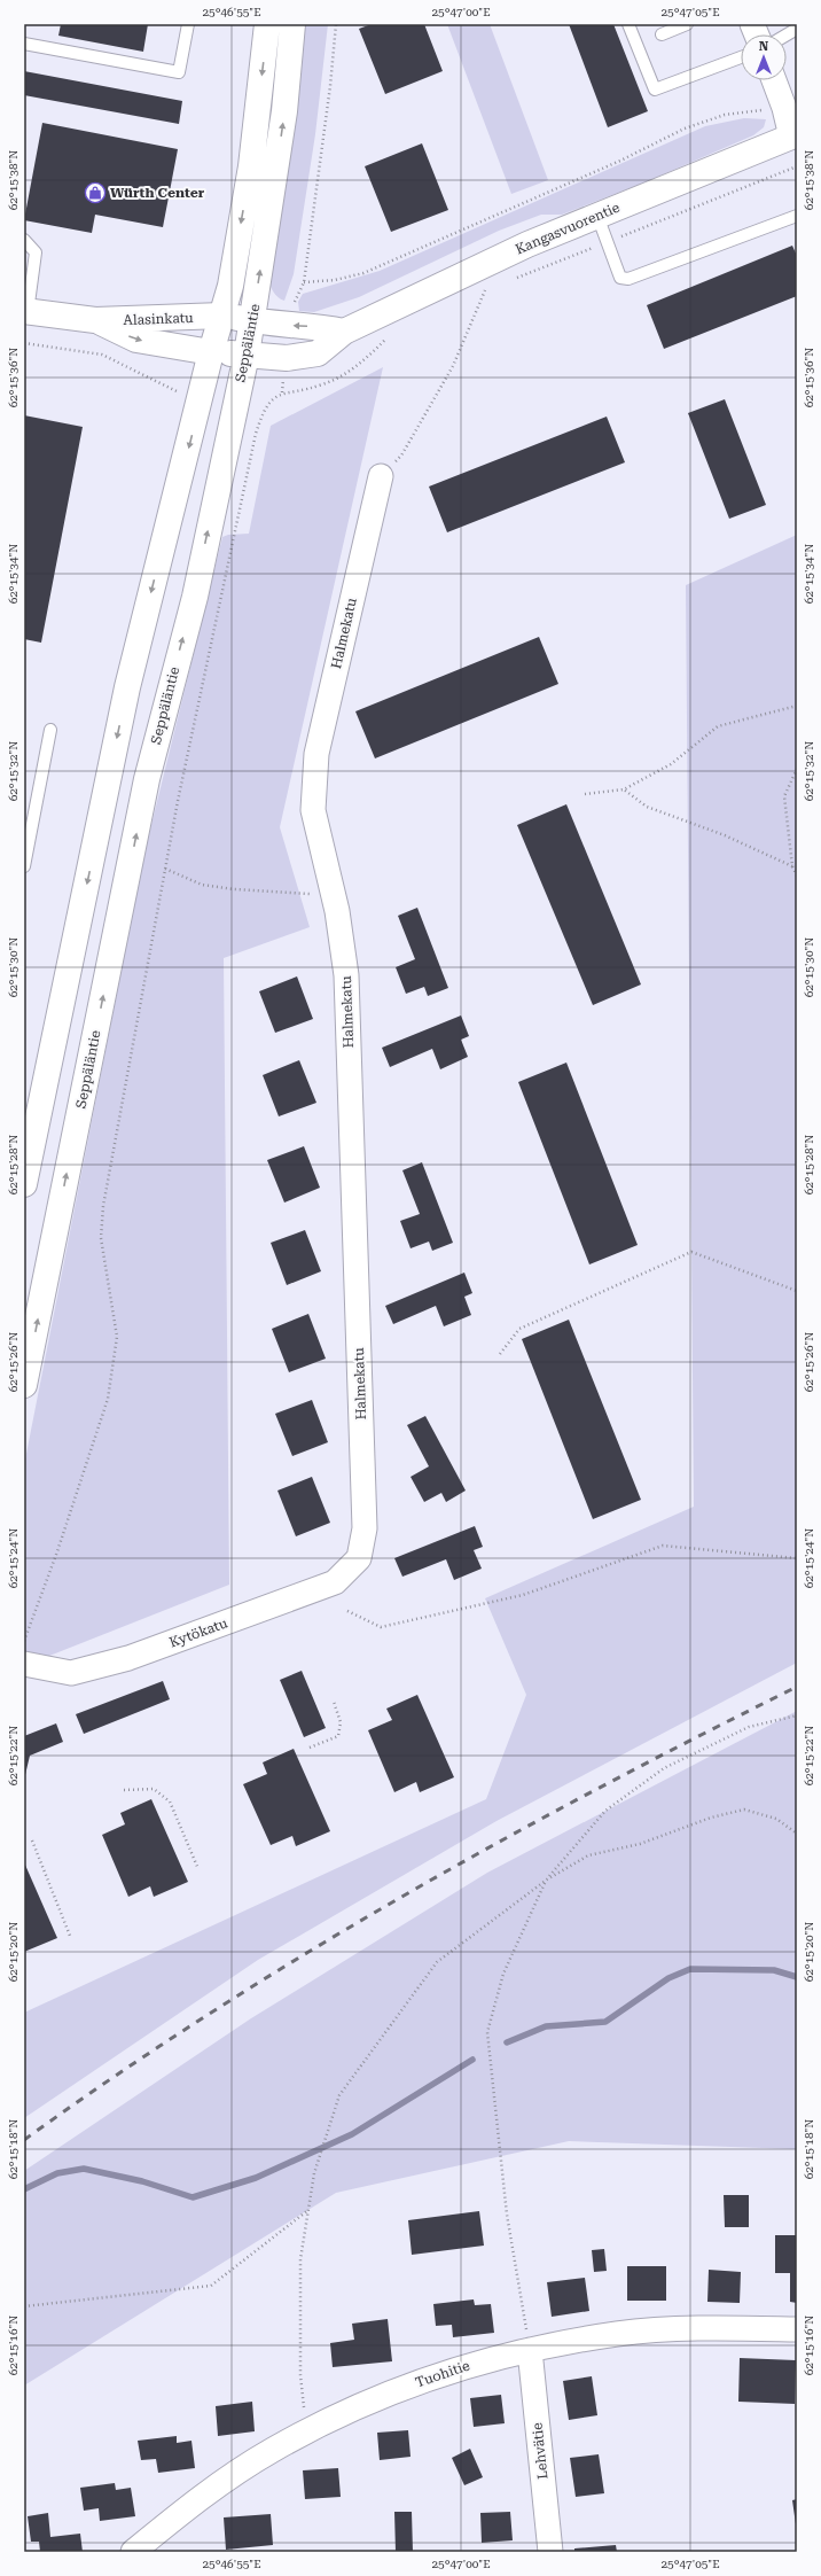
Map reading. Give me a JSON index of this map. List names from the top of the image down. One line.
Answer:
{"streets":{"main road":["Kangasvuorentie","Alasinkatu","Seppäläntie"],"street":["Halmekatu","Kytökatu","Tuohitie","Lehvätie"]},"crossings":[["Kangasvuorentie","Alasinkatu"],["Kangasvuorentie","Seppäläntie"],["Alasinkatu","Seppäläntie"],["Halmekatu","Kytökatu"],["Tuohitie","Lehvätie"]],"places":{"shop":["Würth Center"]},"north":"top","coordinates":["25°46'55\"E","25°47'00\"E","25°47'05\"E","62°15'38\"N","62°15'36\"N","62°15'34\"N","62°15'32\"N","62°15'30\"N","62°15'28\"N","62°15'26\"N","62°15'24\"N","62°15'22\"N","62°15'20\"N","62°15'18\"N","62°15'16\"N"]}
